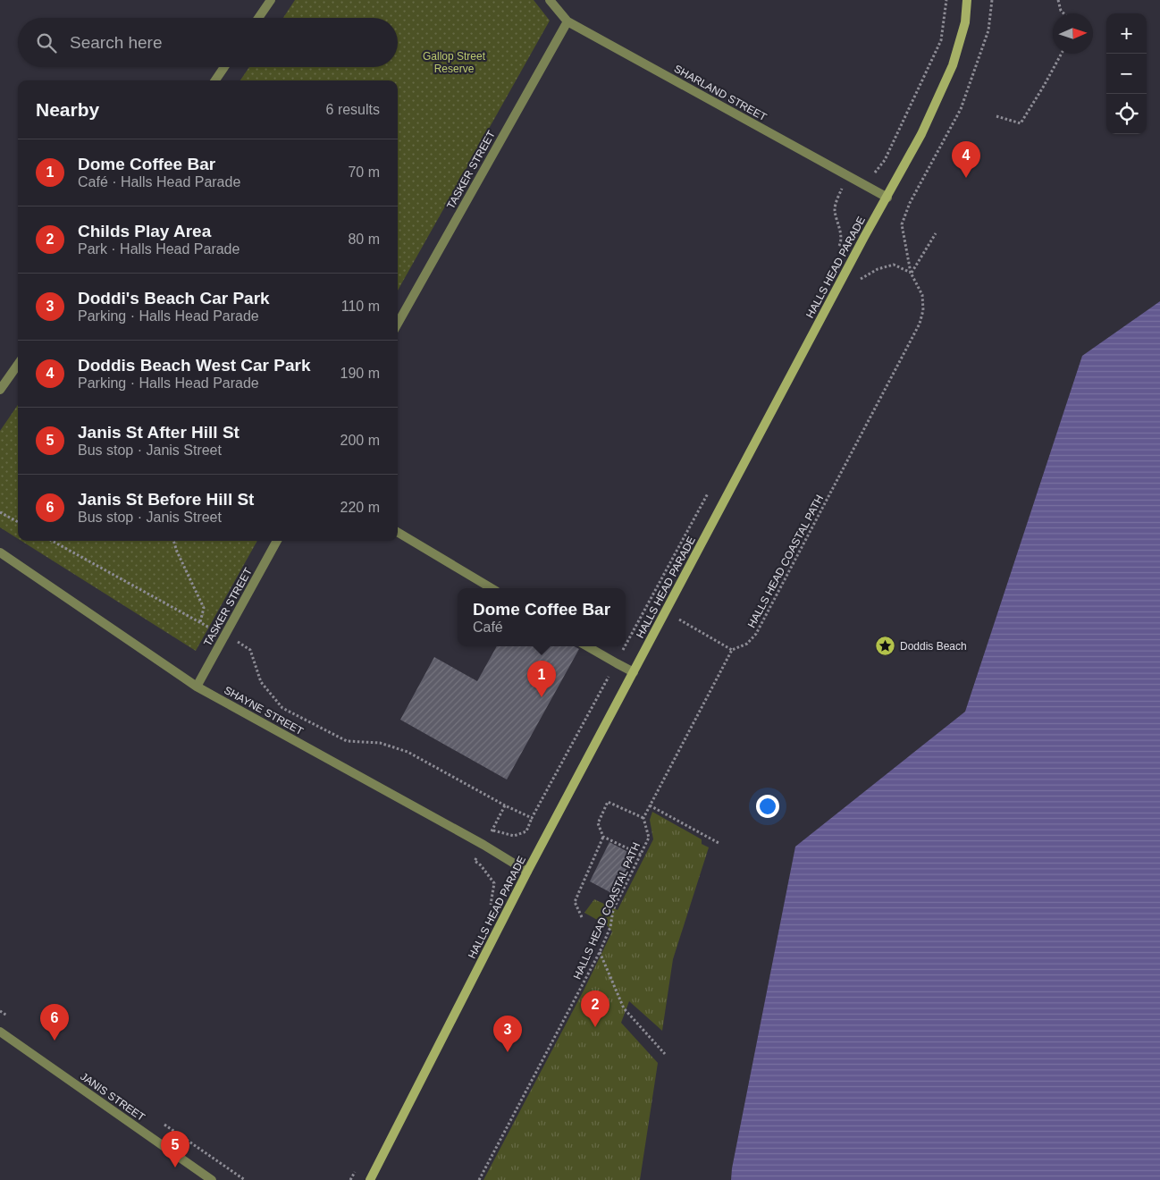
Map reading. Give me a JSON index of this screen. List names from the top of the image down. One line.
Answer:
{"streets":{"street":["SHARLAND STREET","TASKER STREET","HALLS HEAD PARADE","SHAYNE STREET","JANIS STREET"],"path":["HALLS HEAD COASTAL PATH"]},"crossings":[["SHARLAND STREET","TASKER STREET"],["SHARLAND STREET","HALLS HEAD PARADE"],["TASKER STREET","SHAYNE STREET"],["HALLS HEAD PARADE","SHAYNE STREET"]],"parks":["Gallop Street Reserve"],"places":{"place":["Doddis Beach"]},"north":"right","page":{"map_buttons":["+","−"],"search":"Search here","heading":["Nearby","6 results"],"list":[{"mark":"1","name":"Dome Coffee Bar","note":"Café · Halls Head Parade","value":"70 m"},{"mark":"2","name":"Childs Play Area","note":"Park · Halls Head Parade","value":"80 m"},{"mark":"3","name":"Doddi's Beach Car Park","note":"Parking · Halls Head Parade","value":"110 m"},{"mark":"4","name":"Doddis Beach West Car Park","note":"Parking · Halls Head Parade","value":"190 m"},{"mark":"5","name":"Janis St After Hill St","note":"Bus stop · Janis Street","value":"200 m"},{"mark":"6","name":"Janis St Before Hill St","note":"Bus stop · Janis Street","value":"220 m"}],"pins":["4","1","2","6","3","5"],"popup":["Dome Coffee Bar","Café"]}}
